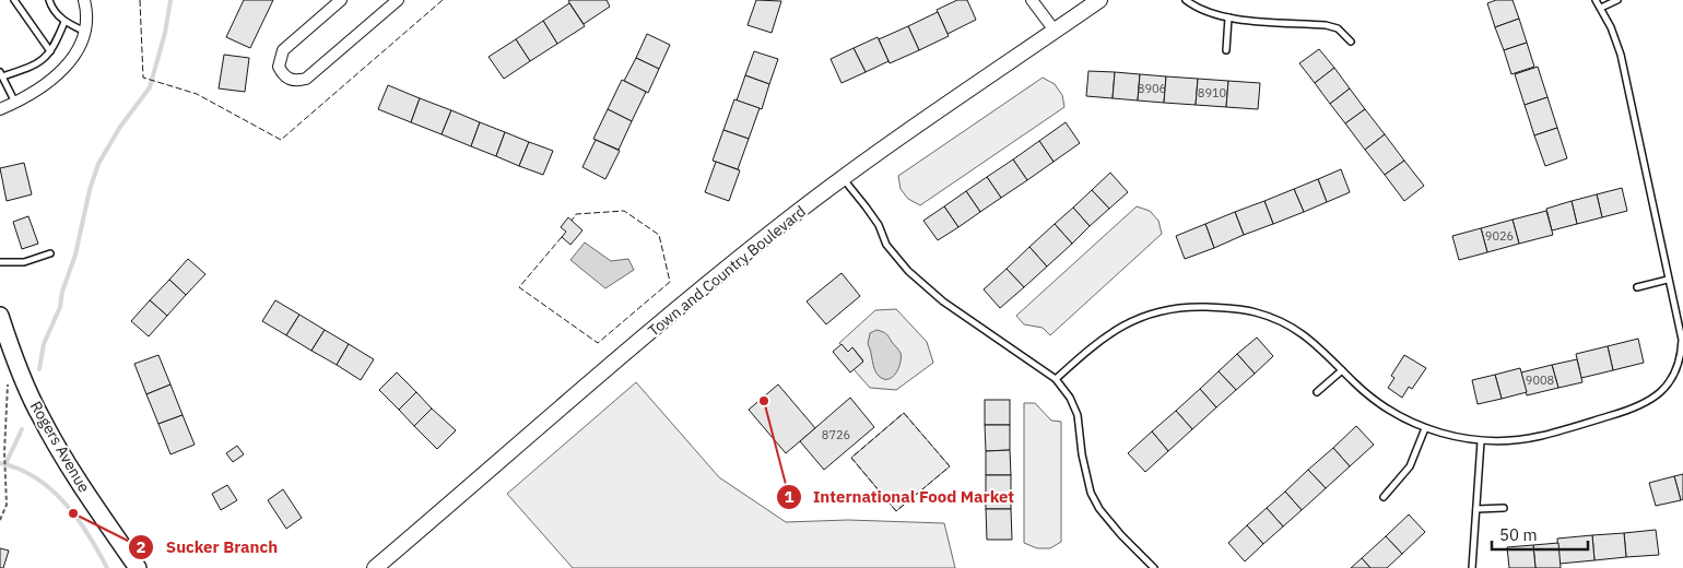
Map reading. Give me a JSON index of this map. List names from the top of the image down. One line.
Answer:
{"streets":{"main road":["Rogers Avenue"],"street":["Town and Country Boulevard"]},"places":["International Food Market","Sucker Branch"],"house_numbers":["8906","8910","9026","9008","8726"],"scale_bar":"50 m"}
